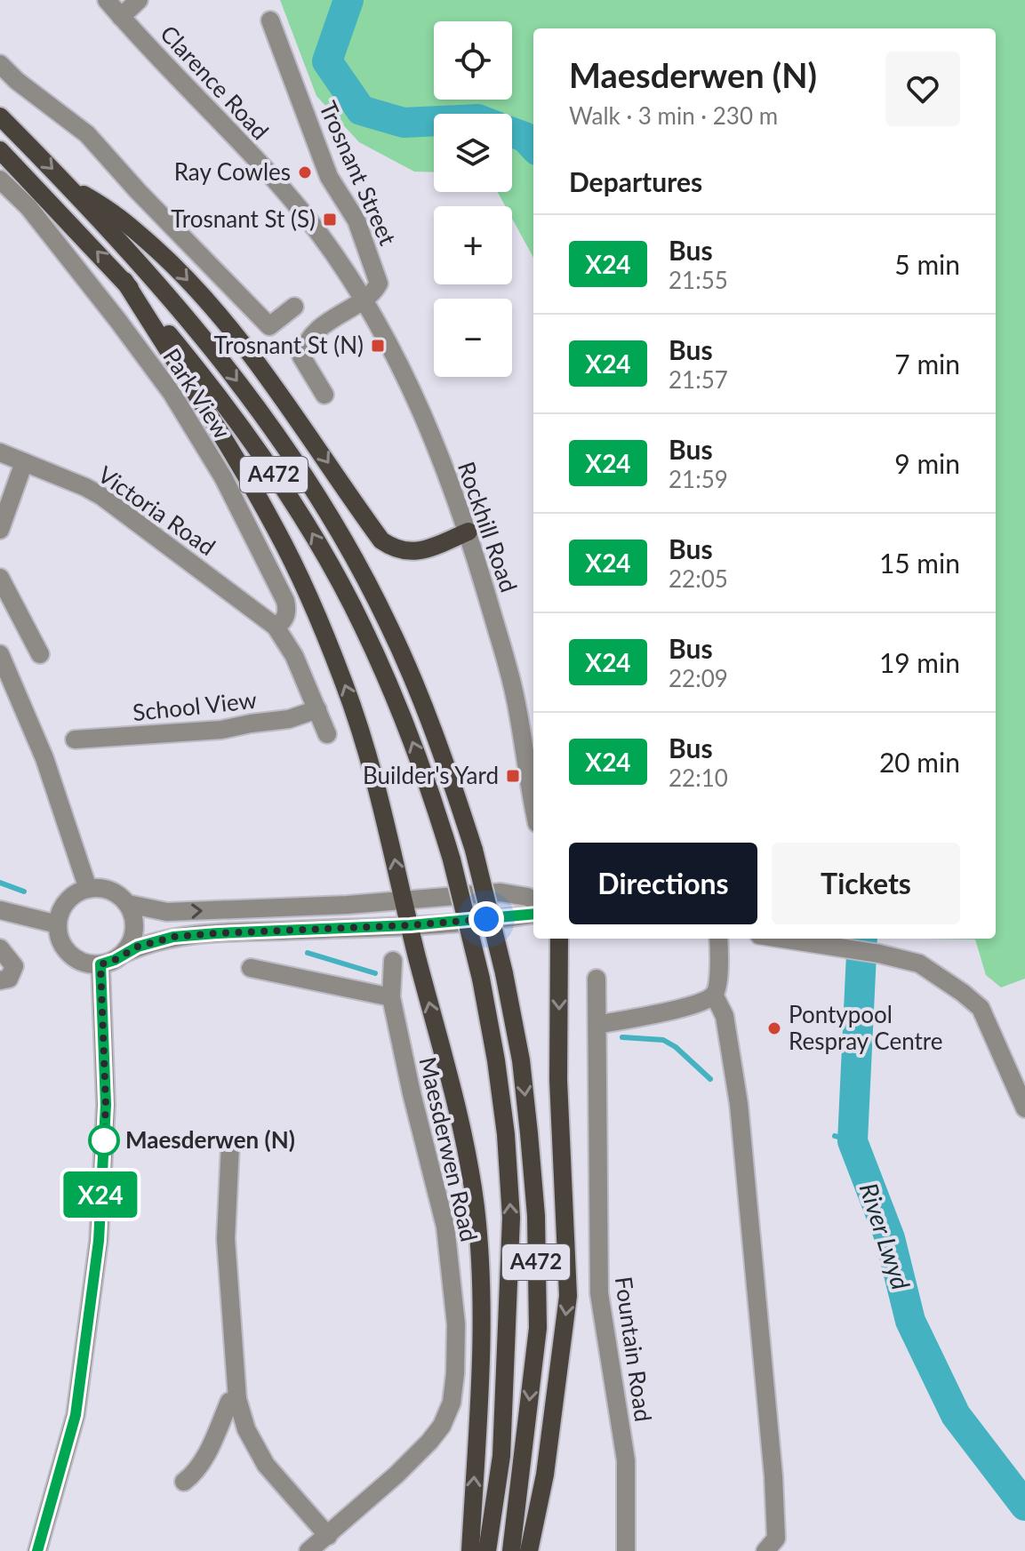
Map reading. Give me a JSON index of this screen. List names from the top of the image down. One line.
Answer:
{"streets":{"main road":["A472"],"street":["Clarence Road","Trosnant Street","Park View","Victoria Road","Rockhill Road","School View","Maesderwen Road","Fountain Road"]},"crossings":[["Clarence Road","Trosnant Street"],["Clarence Road","Rockhill Road"],["Trosnant Street","Rockhill Road"],["Park View","Victoria Road"]],"water":["River Lwyd"],"places":{"other":["Ray Cowles","Pontypool Respray Centre","Maesderwen (N)"],"transit":["Trosnant St (S)","Trosnant St (N)","Builder's Yard"]},"lines":["bus line X24"],"page":{"on_map":"X24","map_buttons":["+","−"],"heading":[["Maesderwen (N)","Walk · 3 min · 230 m"],"Departures"],"list":[{"mark":"X24","name":"Bus","note":"21:55","value":"5 min"},{"mark":"X24","name":"Bus","note":"21:57","value":"7 min"},{"mark":"X24","name":"Bus","note":"21:59","value":"9 min"},{"mark":"X24","name":"Bus","note":"22:05","value":"15 min"},{"mark":"X24","name":"Bus","note":"22:09","value":"19 min"},{"mark":"X24","name":"Bus","note":"22:10","value":"20 min"}],"buttons":["Directions","Tickets"]}}
